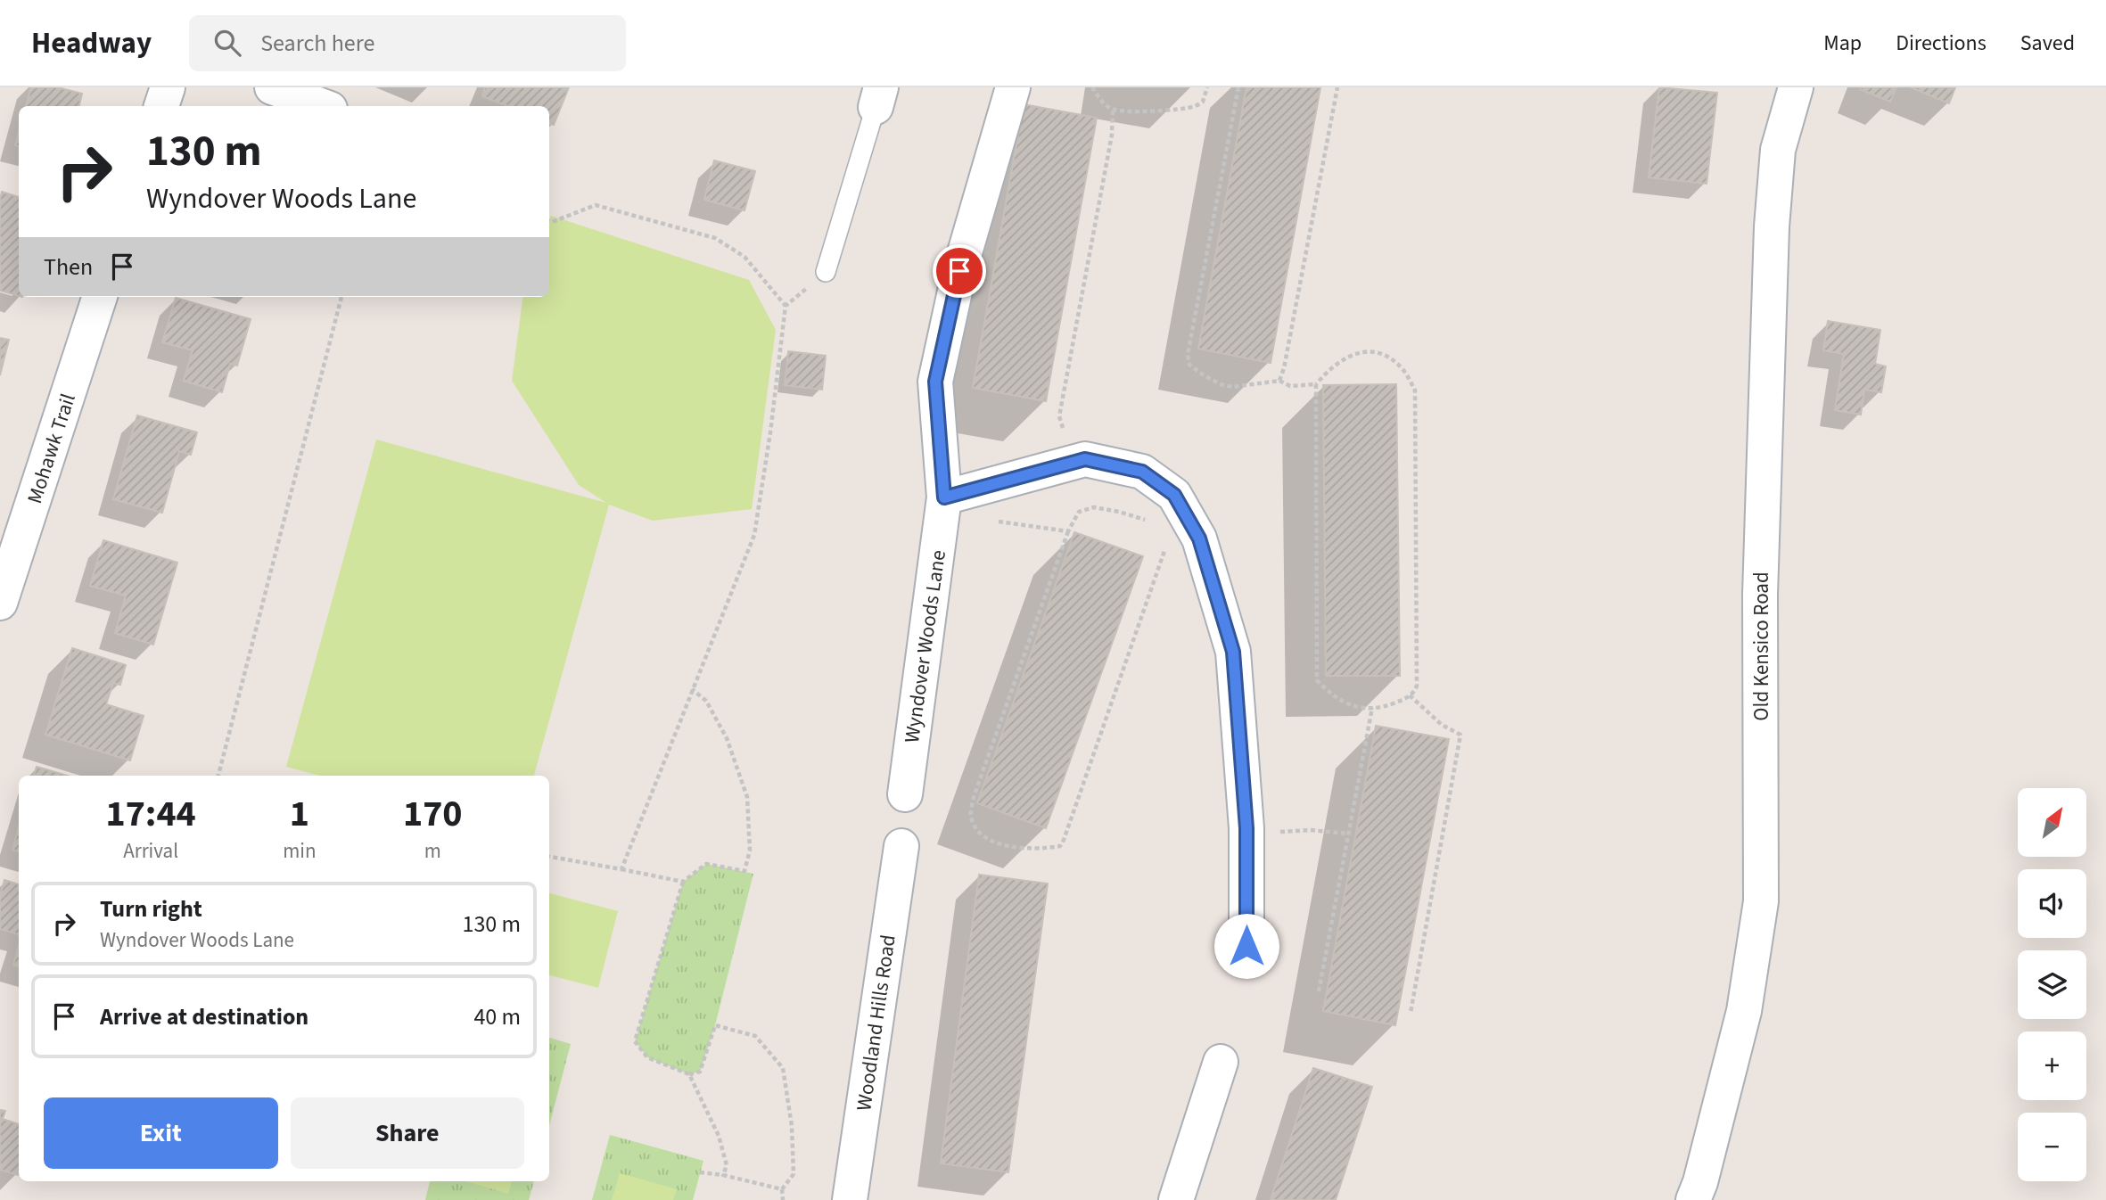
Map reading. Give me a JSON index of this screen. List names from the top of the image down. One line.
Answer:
{"streets":{"street":["Mohawk Trail","Wyndover Woods Lane","Old Kensico Road","Woodland Hills Road"]},"north":"top right","page":{"header":"Headway","search":"Search here","nav":["Map","Directions","Saved"],"turn":["130 m","Wyndover Woods Lane"],"then":"Then","eta":["17:44","Arrival","1","min","170","m"],"map_buttons":["+","−"],"list":[{"name":"Turn right","note":"Wyndover Woods Lane","value":"130 m"},{"name":"Arrive at destination","value":"40 m"}],"buttons":["Exit","Share"]}}
